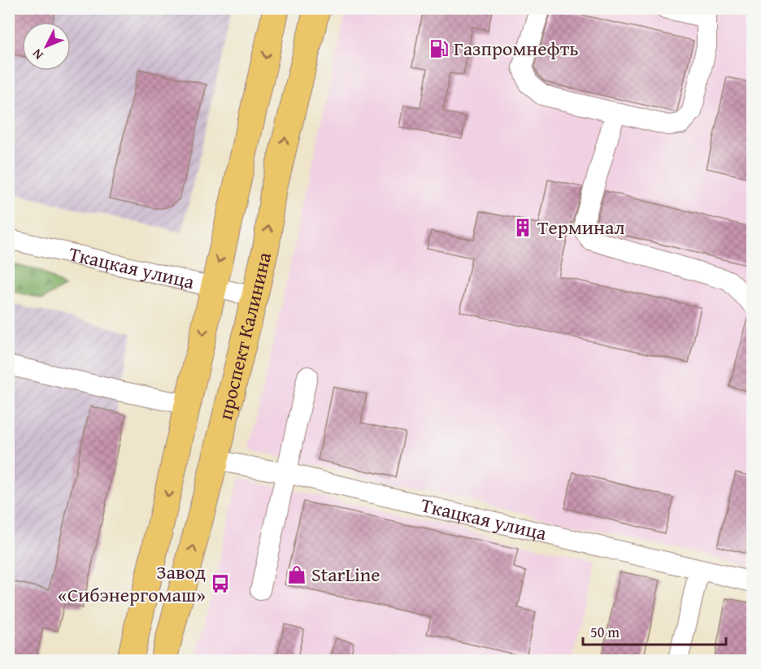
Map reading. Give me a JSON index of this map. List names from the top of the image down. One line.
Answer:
{"streets":{"main road":["проспект Калинина"],"street":["Ткацкая улица"]},"crossings":[["Ткацкая улица","проспект Калинина"]],"places":{"fuel station":["Газпромнефть"],"building":["Терминал"],"shop":["StarLine"],"bus stop":["Завод «Сибэнергомаш»"]},"scale_bar":"50 m","north":"bottom left"}
